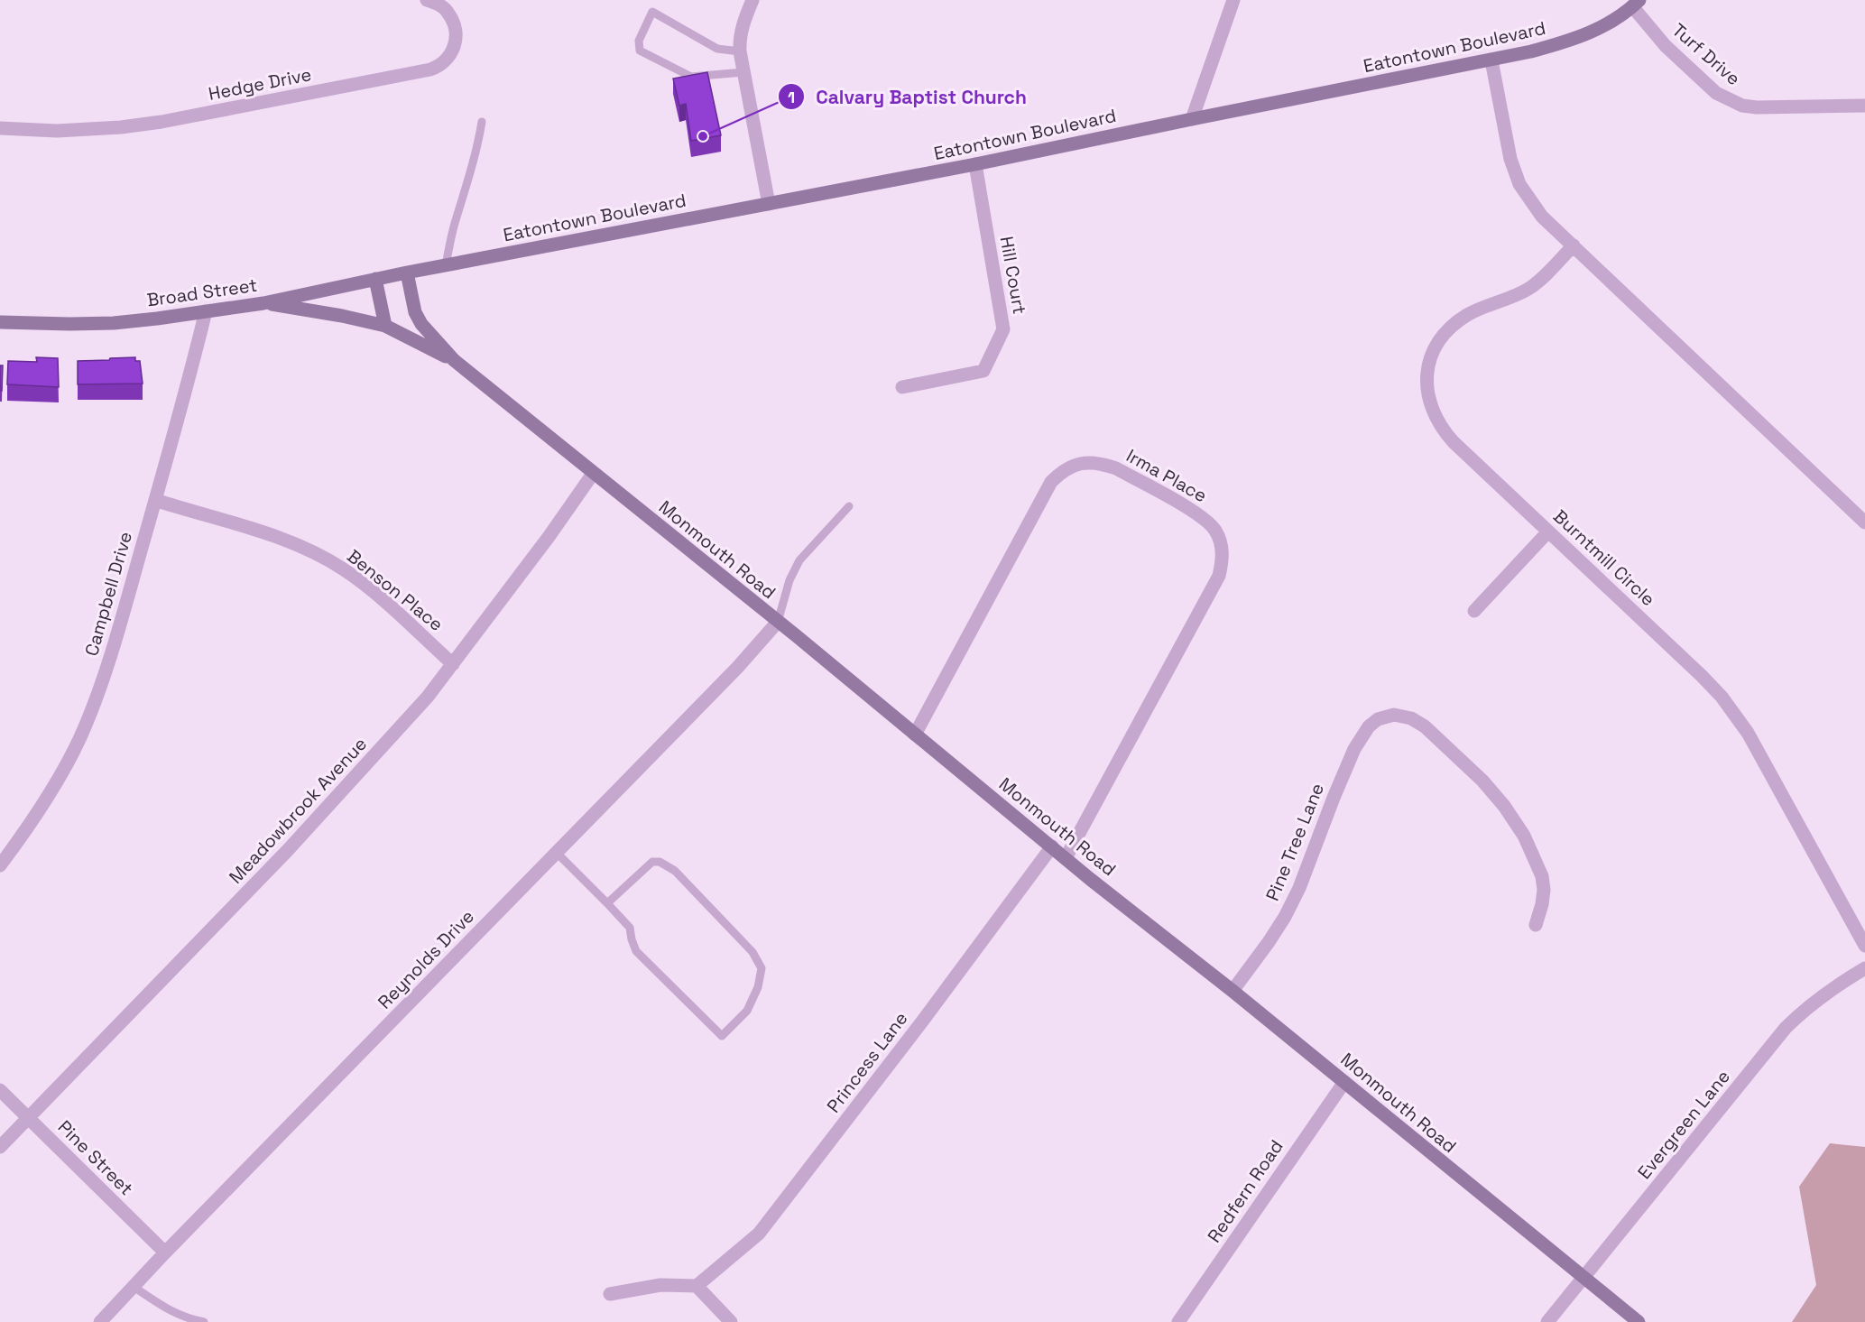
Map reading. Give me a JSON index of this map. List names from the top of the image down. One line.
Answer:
{"streets":{"main road":["Eatontown Boulevard","Broad Street","Monmouth Road"],"street":["Turf Drive","Hedge Drive","Hill Court","Irma Place","Burntmill Circle","Benson Place","Campbell Drive","Meadowbrook Avenue","Pine Tree Lane","Reynolds Drive","Princess Lane","Evergreen Lane","Pine Street","Redfern Road"]},"crossings":[["Eatontown Boulevard","Turf Drive"],["Eatontown Boulevard","Hill Court"],["Eatontown Boulevard","Broad Street"],["Eatontown Boulevard","Monmouth Road"],["Broad Street","Monmouth Road"],["Broad Street","Campbell Drive"],["Irma Place","Monmouth Road"],["Monmouth Road","Meadowbrook Avenue"],["Monmouth Road","Pine Tree Lane"],["Monmouth Road","Reynolds Drive"],["Monmouth Road","Princess Lane"],["Monmouth Road","Evergreen Lane"],["Monmouth Road","Redfern Road"],["Benson Place","Campbell Drive"],["Benson Place","Meadowbrook Avenue"],["Meadowbrook Avenue","Pine Street"],["Reynolds Drive","Pine Street"]],"places":["Calvary Baptist Church"]}
